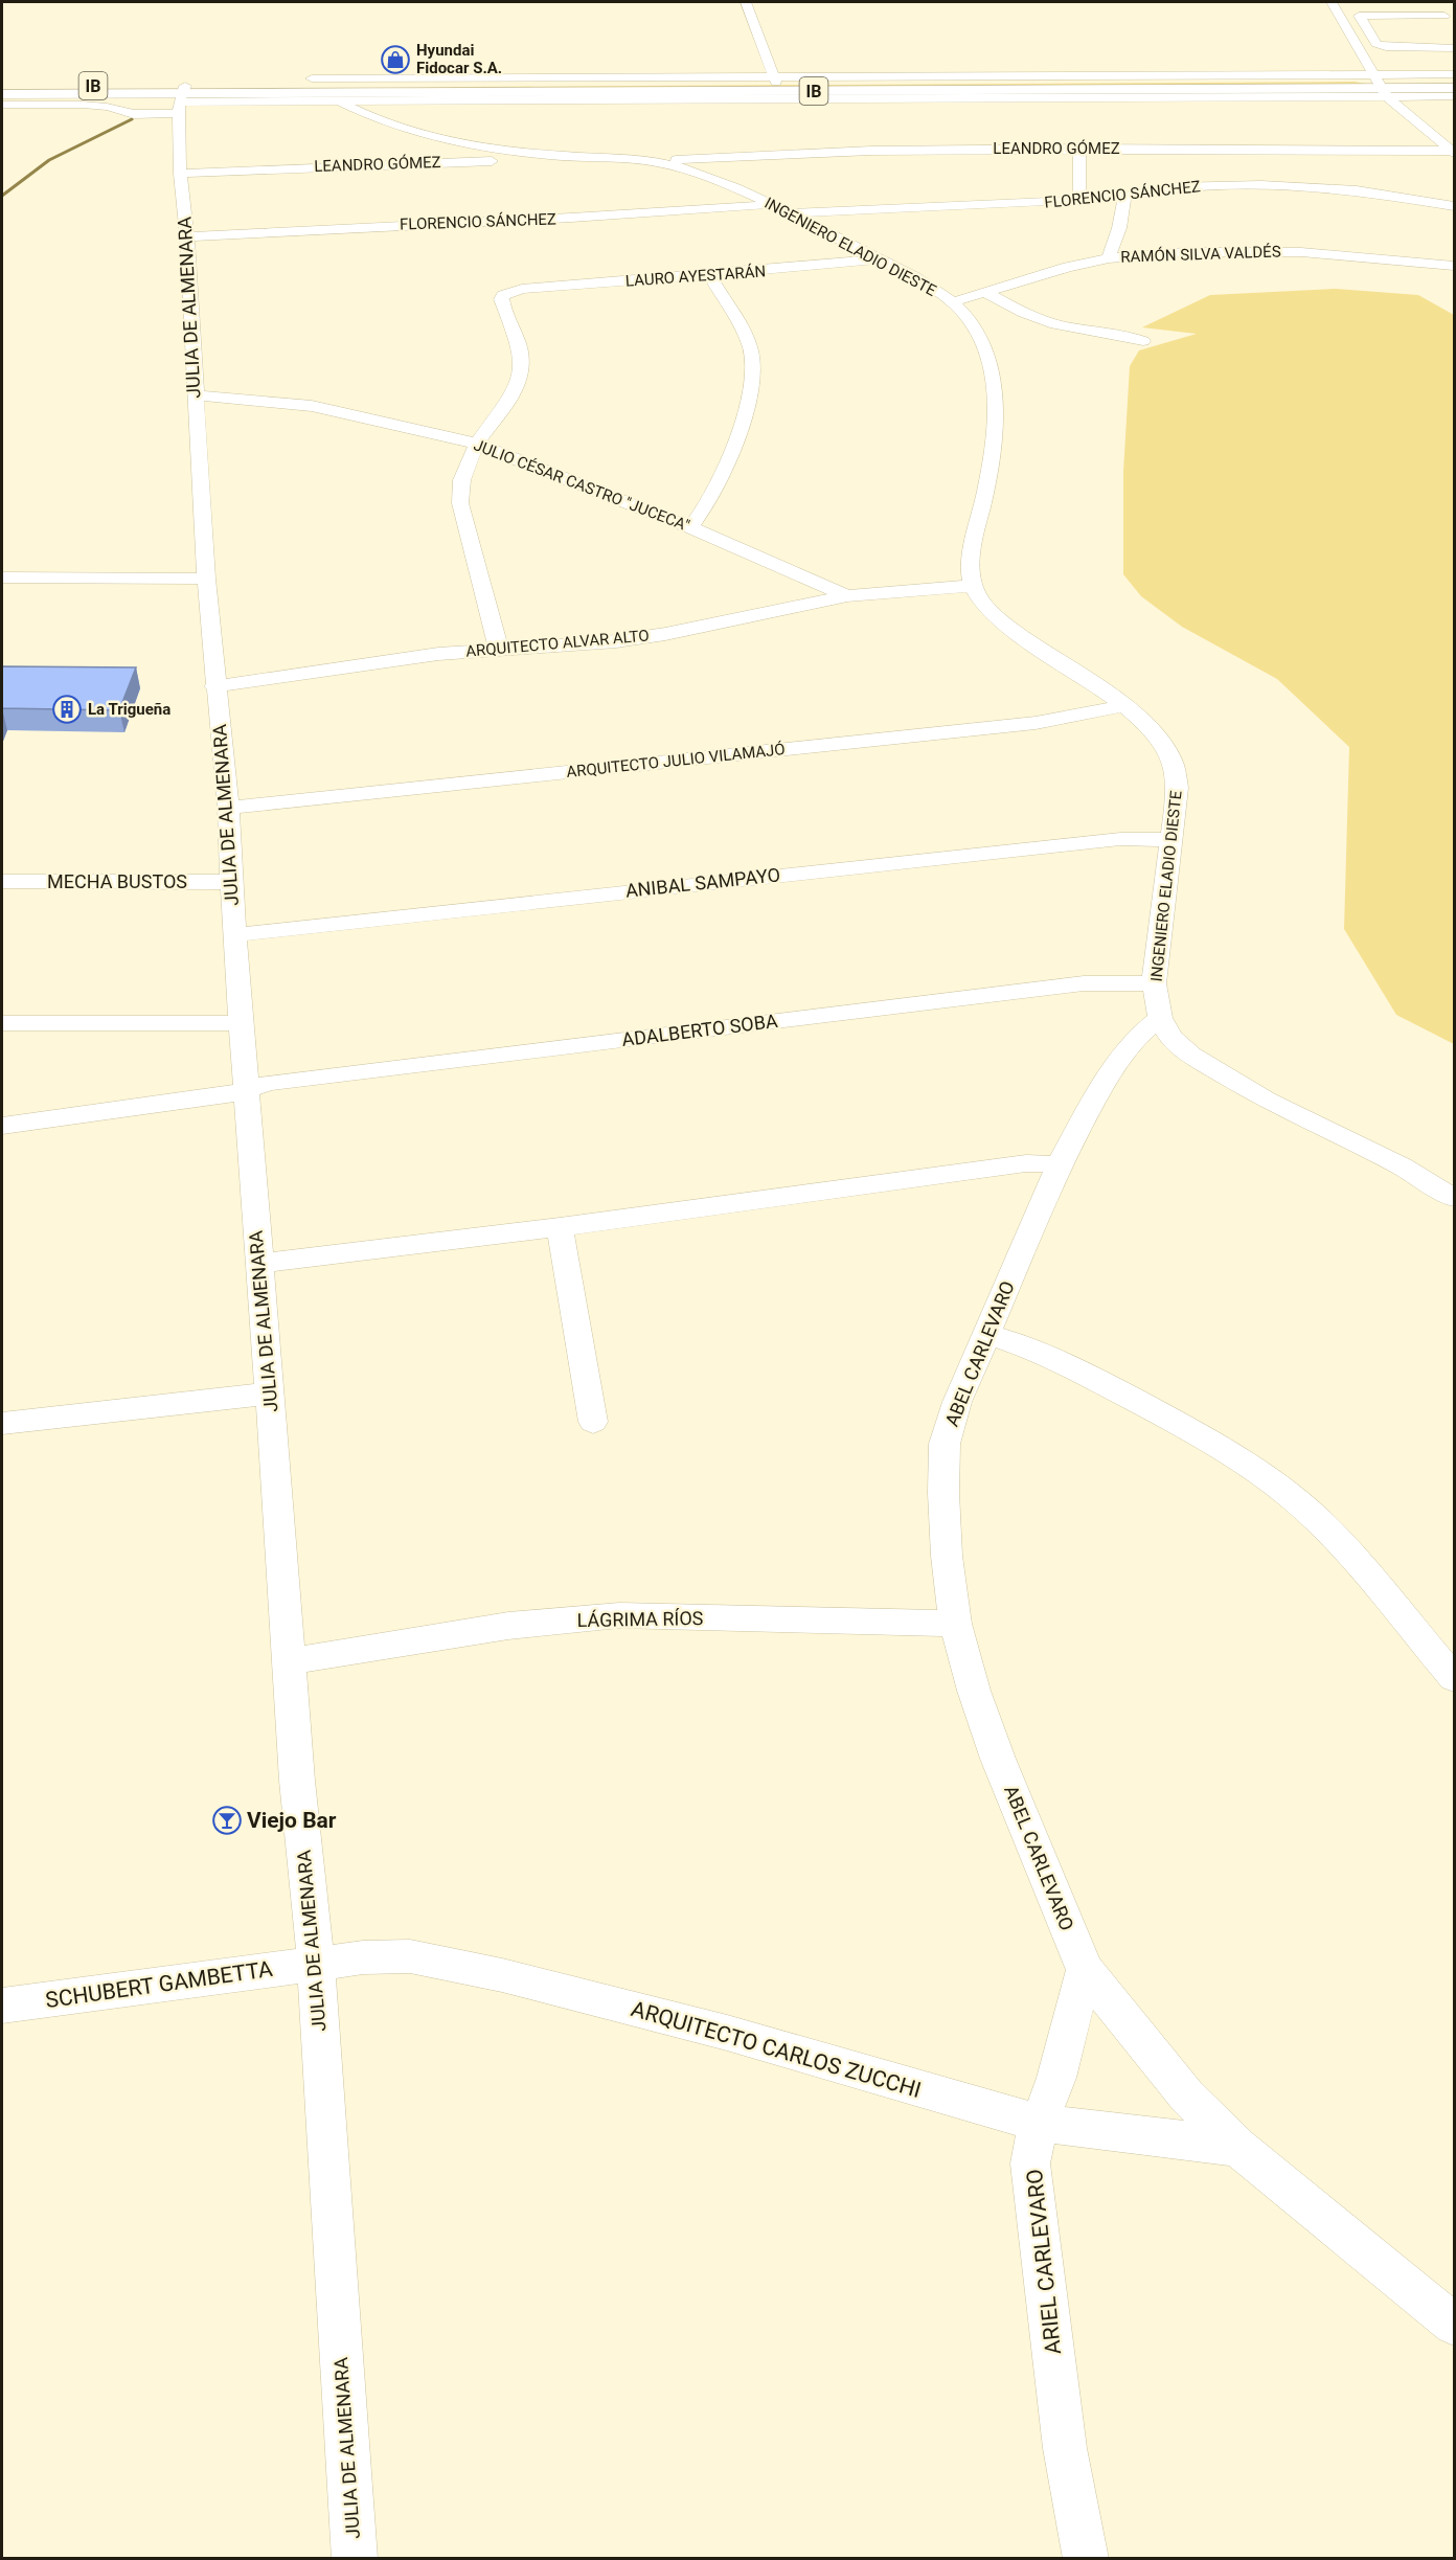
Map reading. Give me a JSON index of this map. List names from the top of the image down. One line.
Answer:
{"streets":{"highway":["IB"],"street":["LEANDRO GÓMEZ","FLORENCIO SÁNCHEZ","INGENIERO ELADIO DIESTE","RAMÓN SILVA VALDÉS","LAURO AYESTARÁN","JULIA DE ALMENARA","JULIO CÉSAR CASTRO \"JUCECA\"","ARQUITECTO ALVAR ALTO","ARQUITECTO JULIO VILAMAJÓ","MECHA BUSTOS","ANIBAL SAMPAYO","ADALBERTO SOBA","ABEL CARLEVARO","LÁGRIMA RÍOS","SCHUBERT GAMBETTA","ARQUITECTO CARLOS ZUCCHI","ARIEL CARLEVARO"]},"crossings":[["IB","JULIA DE ALMENARA"],["LEANDRO GÓMEZ","INGENIERO ELADIO DIESTE"],["LEANDRO GÓMEZ","JULIA DE ALMENARA"],["FLORENCIO SÁNCHEZ","INGENIERO ELADIO DIESTE"],["FLORENCIO SÁNCHEZ","JULIA DE ALMENARA"],["INGENIERO ELADIO DIESTE","RAMÓN SILVA VALDÉS"],["INGENIERO ELADIO DIESTE","LAURO AYESTARÁN"],["INGENIERO ELADIO DIESTE","ARQUITECTO ALVAR ALTO"],["INGENIERO ELADIO DIESTE","ARQUITECTO JULIO VILAMAJÓ"],["INGENIERO ELADIO DIESTE","ANIBAL SAMPAYO"],["INGENIERO ELADIO DIESTE","ADALBERTO SOBA"],["INGENIERO ELADIO DIESTE","ABEL CARLEVARO"],["LAURO AYESTARÁN","JULIO CÉSAR CASTRO \"JUCECA\""],["JULIA DE ALMENARA","JULIO CÉSAR CASTRO \"JUCECA\""],["JULIA DE ALMENARA","ARQUITECTO ALVAR ALTO"],["JULIA DE ALMENARA","ARQUITECTO JULIO VILAMAJÓ"],["JULIA DE ALMENARA","MECHA BUSTOS"],["JULIA DE ALMENARA","ANIBAL SAMPAYO"],["JULIA DE ALMENARA","ADALBERTO SOBA"],["JULIA DE ALMENARA","LÁGRIMA RÍOS"],["JULIA DE ALMENARA","SCHUBERT GAMBETTA"],["JULIA DE ALMENARA","ARQUITECTO CARLOS ZUCCHI"],["JULIO CÉSAR CASTRO \"JUCECA\"","ARQUITECTO ALVAR ALTO"],["ABEL CARLEVARO","LÁGRIMA RÍOS"],["ABEL CARLEVARO","ARIEL CARLEVARO"],["SCHUBERT GAMBETTA","ARQUITECTO CARLOS ZUCCHI"],["ARQUITECTO CARLOS ZUCCHI","ARIEL CARLEVARO"]],"places":{"shop":["Hyundai Fidocar S.A."],"building":["La Trigueña"],"bar":["Viejo Bar"]}}
